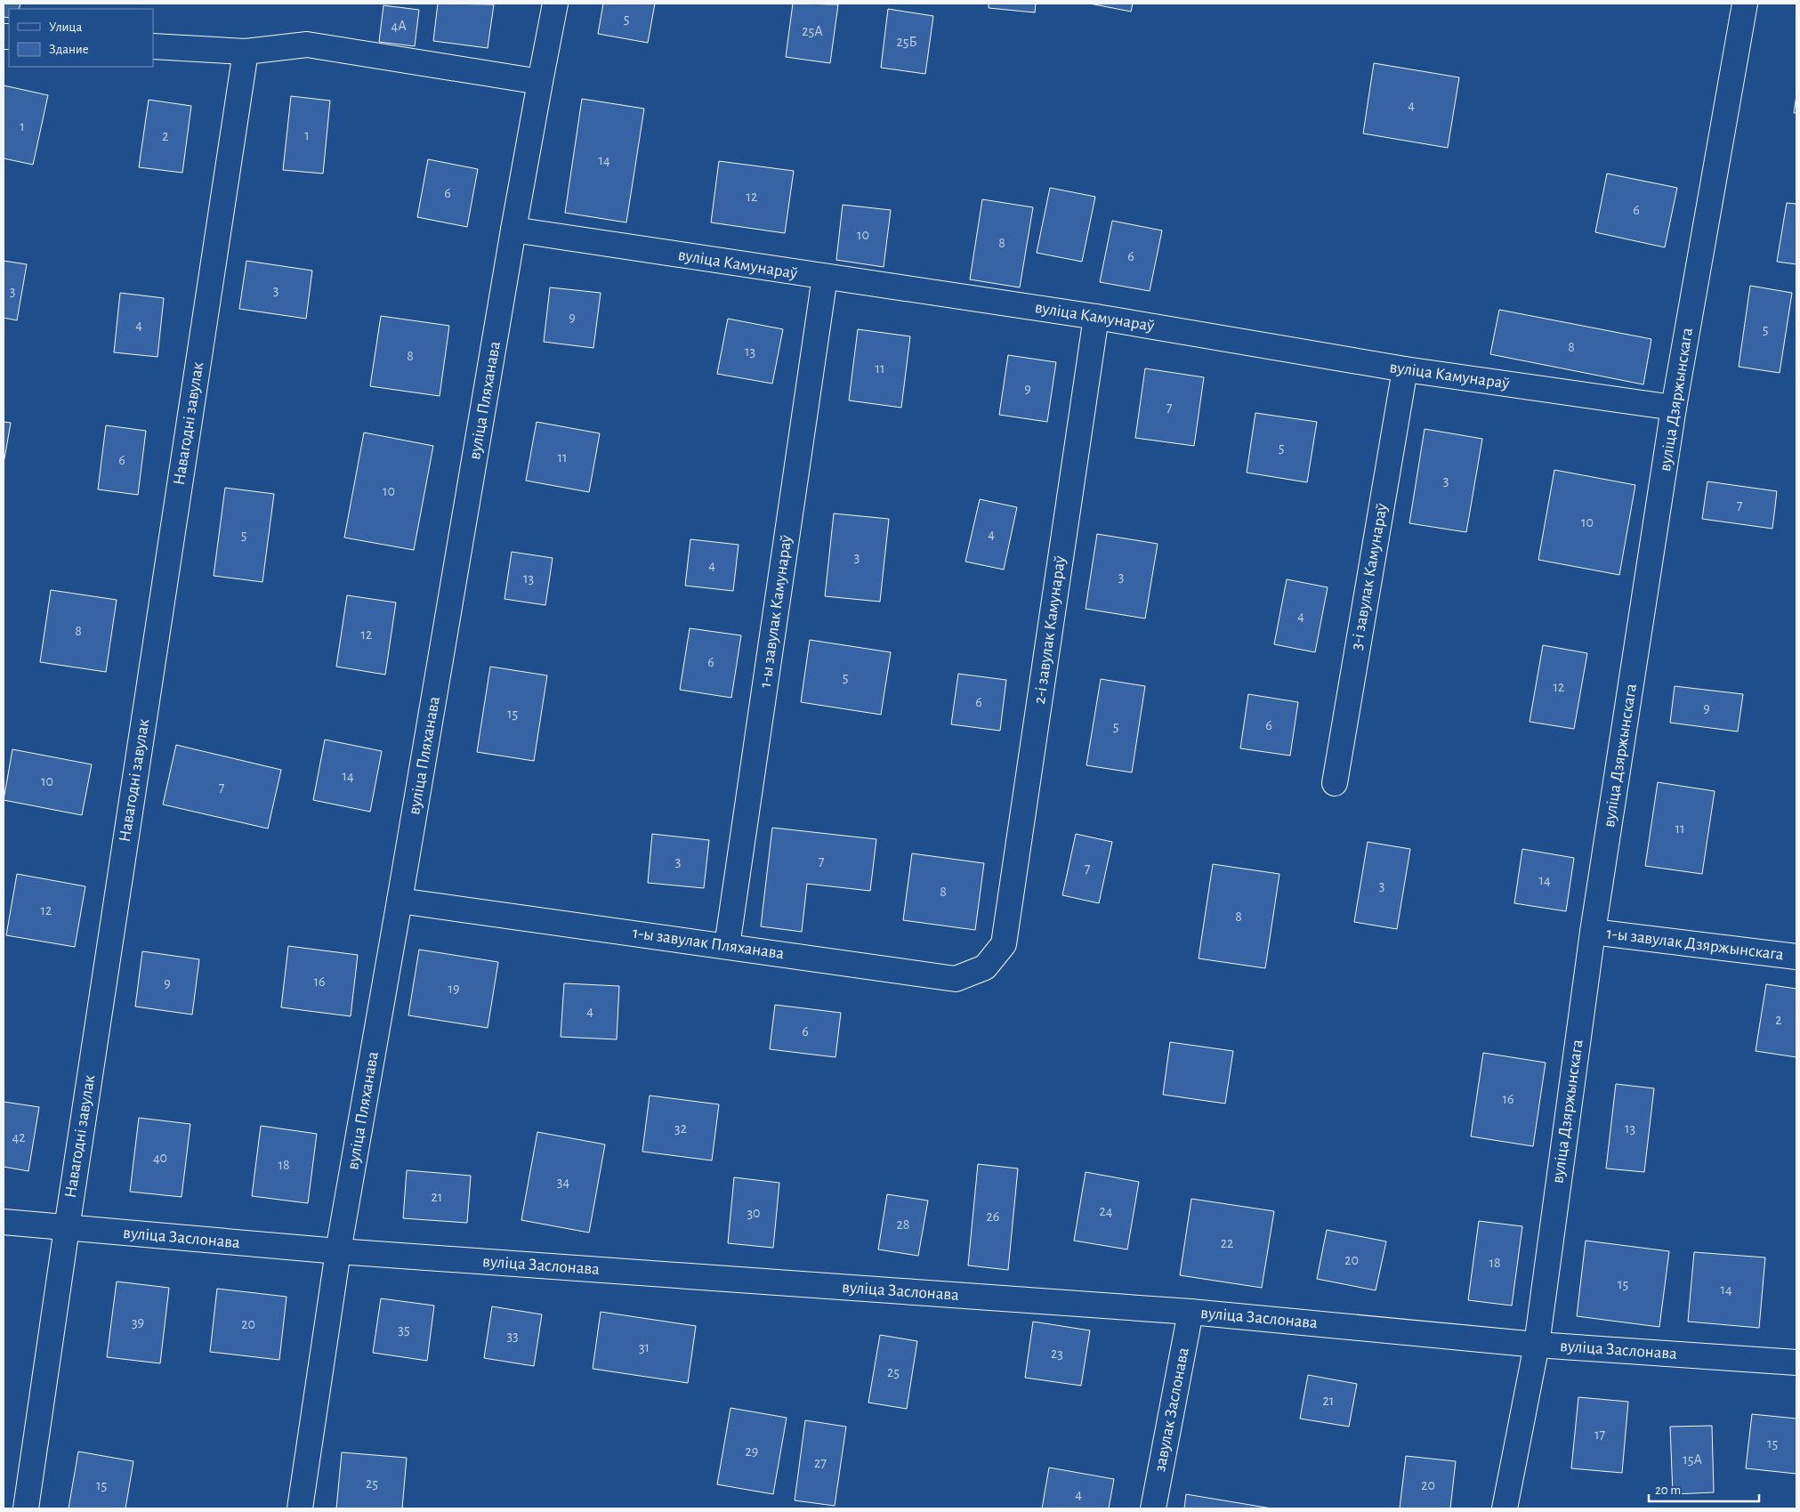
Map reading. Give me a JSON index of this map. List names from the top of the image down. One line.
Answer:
{"streets":{"street":["вуліца Камунараў","вуліца Дзяржынскага","вуліца Пляханава","Навагодні завулак","3-і завулак Камунараў","1-ы завулак Камунараў","2-і завулак Камунараў","1-ы завулак Пляханава","1-ы завулак Дзяржынскага","вуліца Заслонава","завулак Заслонава"]},"crossings":[["вуліца Камунараў","вуліца Дзяржынскага"],["вуліца Камунараў","вуліца Пляханава"],["вуліца Камунараў","3-і завулак Камунараў"],["вуліца Камунараў","1-ы завулак Камунараў"],["вуліца Камунараў","2-і завулак Камунараў"],["вуліца Дзяржынскага","1-ы завулак Дзяржынскага"],["вуліца Дзяржынскага","вуліца Заслонава"],["вуліца Пляханава","1-ы завулак Пляханава"],["вуліца Пляханава","вуліца Заслонава"],["Навагодні завулак","вуліца Заслонава"],["1-ы завулак Камунараў","1-ы завулак Пляханава"],["2-і завулак Камунараў","1-ы завулак Пляханава"],["вуліца Заслонава","завулак Заслонава"]],"house_numbers":["5","4А","25А","25Б","4","1","1","2","14","6","12","6","10","8","6","3","3","9","4","5","8","13","8","11","9","7","5","11","6","3","10","7","10","4","5","3","4","3","13","4","8","12","6","5","12","6","9","15","6","5","14","10","7","11","3","7","7","14","3","8","12","8","16","9","19","4","2","6","16","32","13","42","40","18","34","21","24","30","26","28","22","20","18","15","14","39","20","35","33","31","23","25","21","17","15","29","15А","27","25","15","20","4"],"legend":["Улица","Здание"],"scale_bar":"20 m"}
